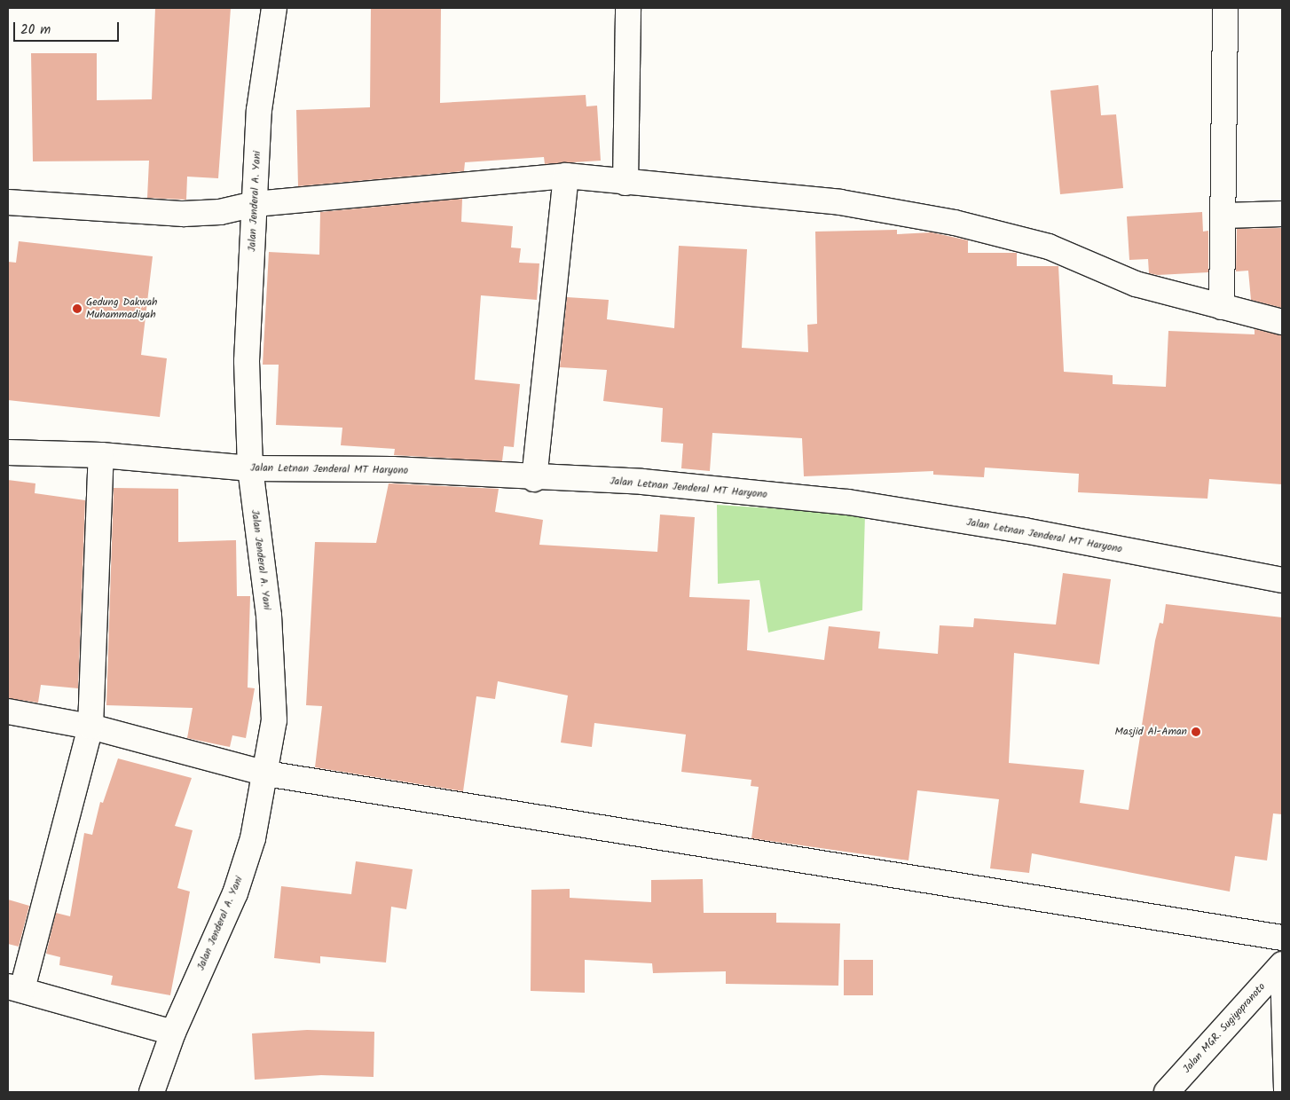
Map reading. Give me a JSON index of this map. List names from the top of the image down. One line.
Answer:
{"streets":{"street":["Jalan Jenderal A. Yani","Jalan Letnan Jenderal MT Haryono","Jalan MGR. Sugiyopranoto"]},"crossings":[["Jalan Jenderal A. Yani","Jalan Letnan Jenderal MT Haryono"]],"places":["Gedung Dakwah Muhammadiyah","Masjid Al-Aman"],"scale_bar":"20 m"}
